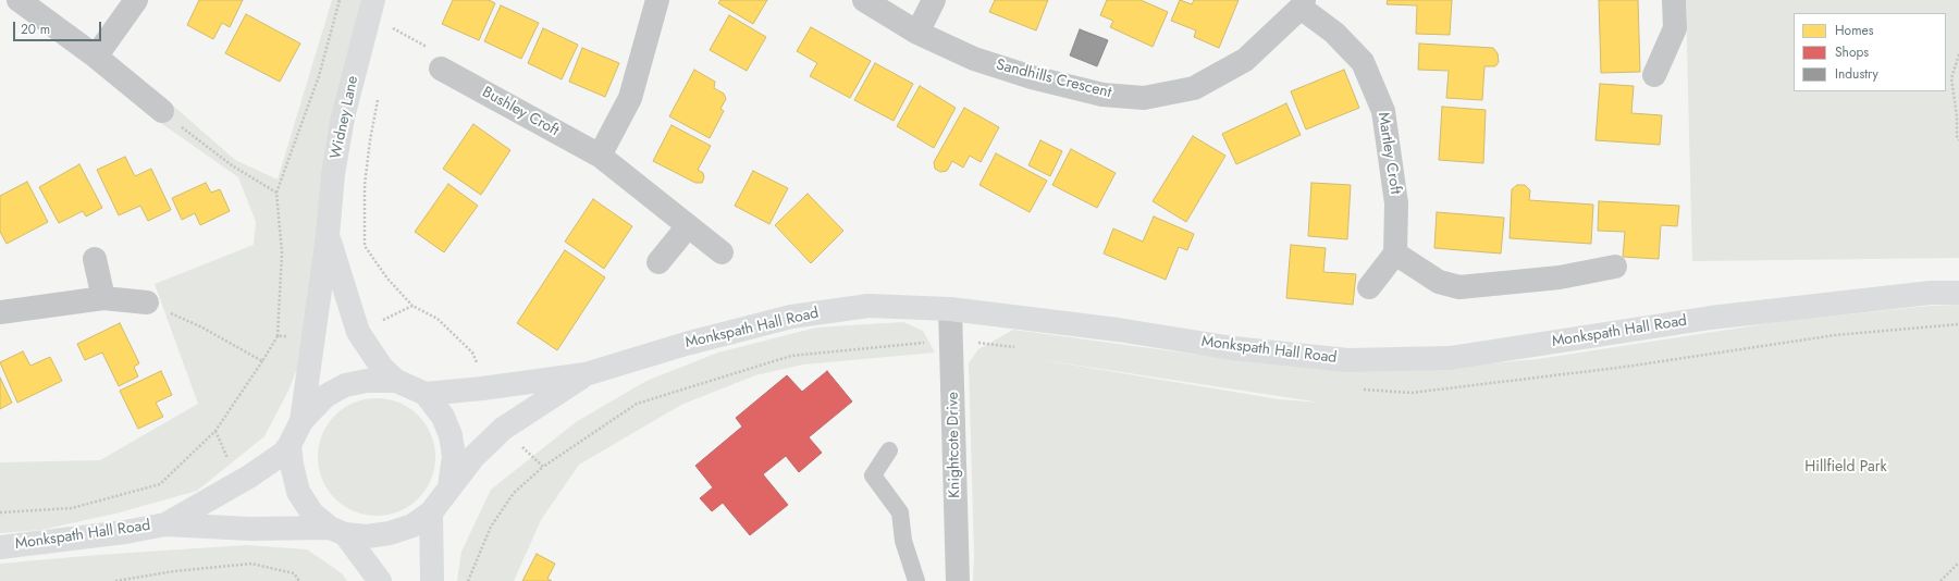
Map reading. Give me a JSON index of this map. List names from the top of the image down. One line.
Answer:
{"streets":{"street":["Sandhills Crescent","Bushley Croft","Widney Lane","Martley Croft","Monkspath Hall Road","Knightcote Drive"]},"crossings":[["Sandhills Crescent","Martley Croft"],["Monkspath Hall Road","Knightcote Drive"]],"parks":["Hillfield Park"],"legend":["Homes","Shops","Industry"],"scale_bar":"20 m"}
